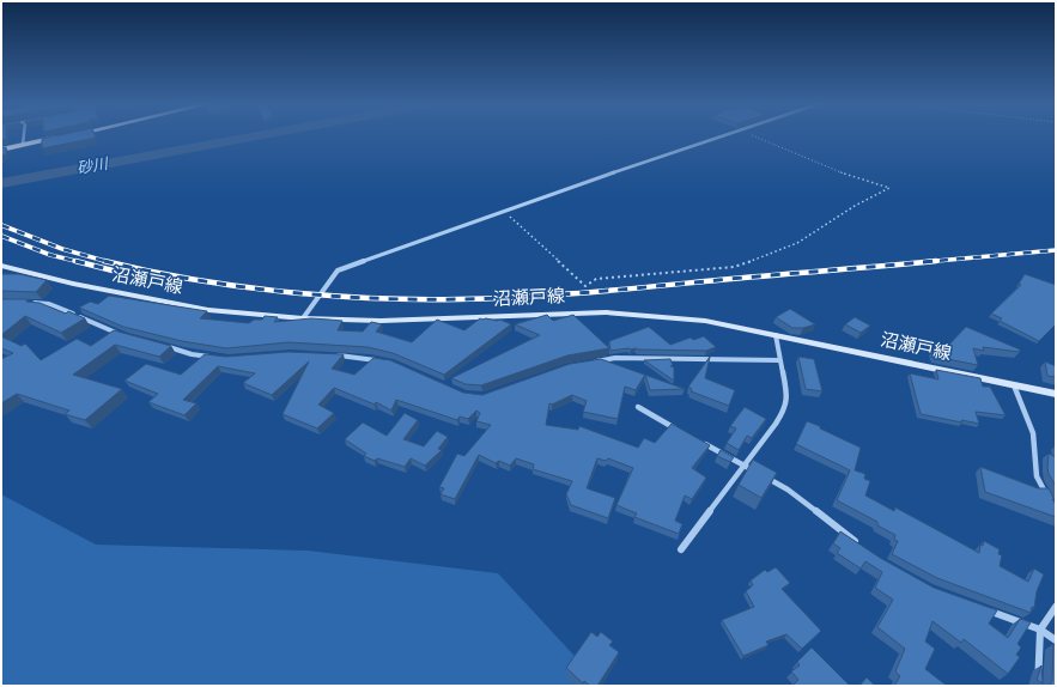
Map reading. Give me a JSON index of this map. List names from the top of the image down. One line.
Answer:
{"streets":{"main road":["沼瀬戸線"]},"water":["砂川"]}
